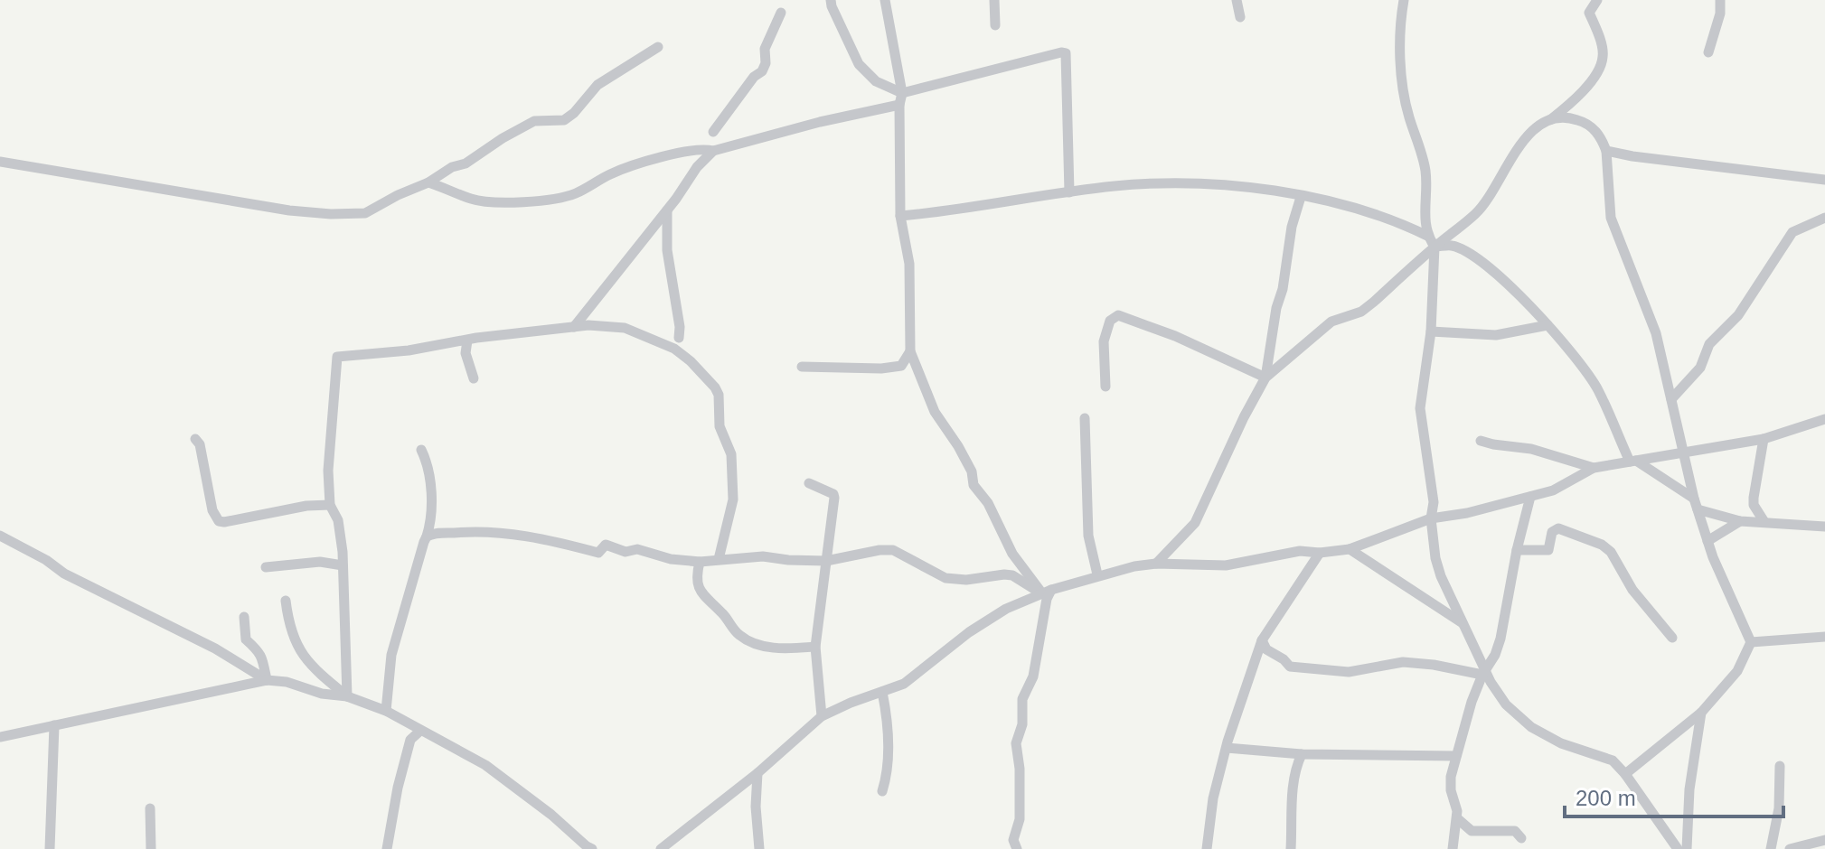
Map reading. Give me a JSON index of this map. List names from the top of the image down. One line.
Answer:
{"scale_bar":"200 m"}
